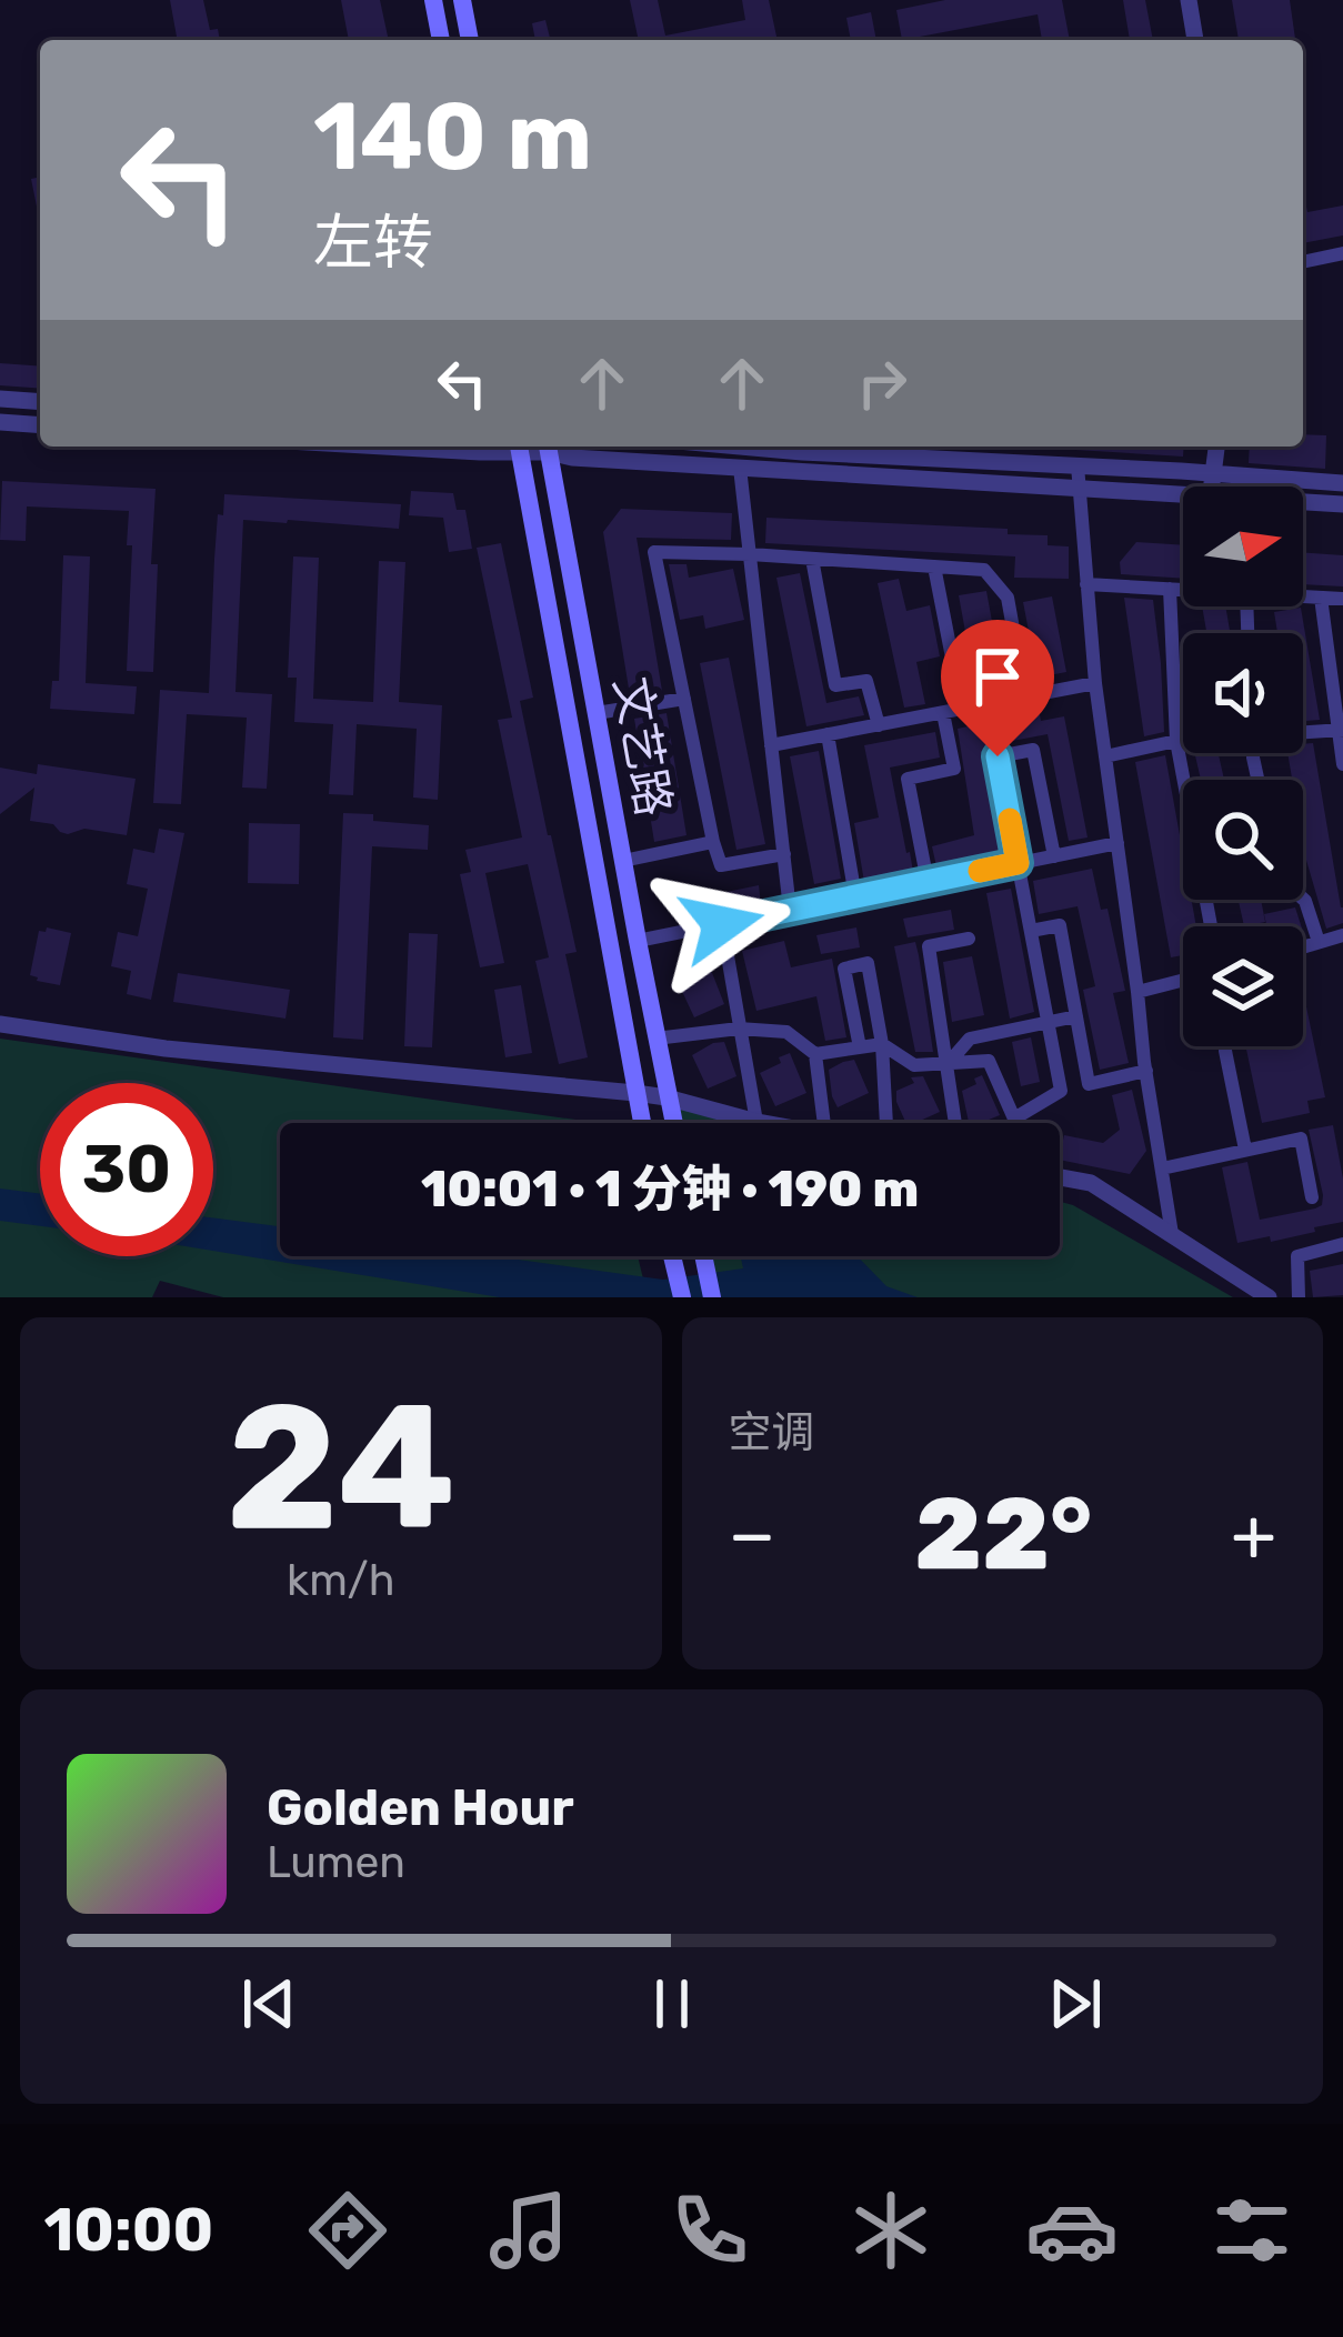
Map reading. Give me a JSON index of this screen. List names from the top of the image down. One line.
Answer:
{"streets":{"main road":["文艺路"]},"north":"right","page":{"turn":["140 m","左转"],"limit":"30","trip":"10:01 · 1 分钟 · 190 m","tile":[["24","km/h"],"空调"],"heat":["−","22°","+"],"song":["Golden Hour","Lumen"],"tabs":"10:00"}}
